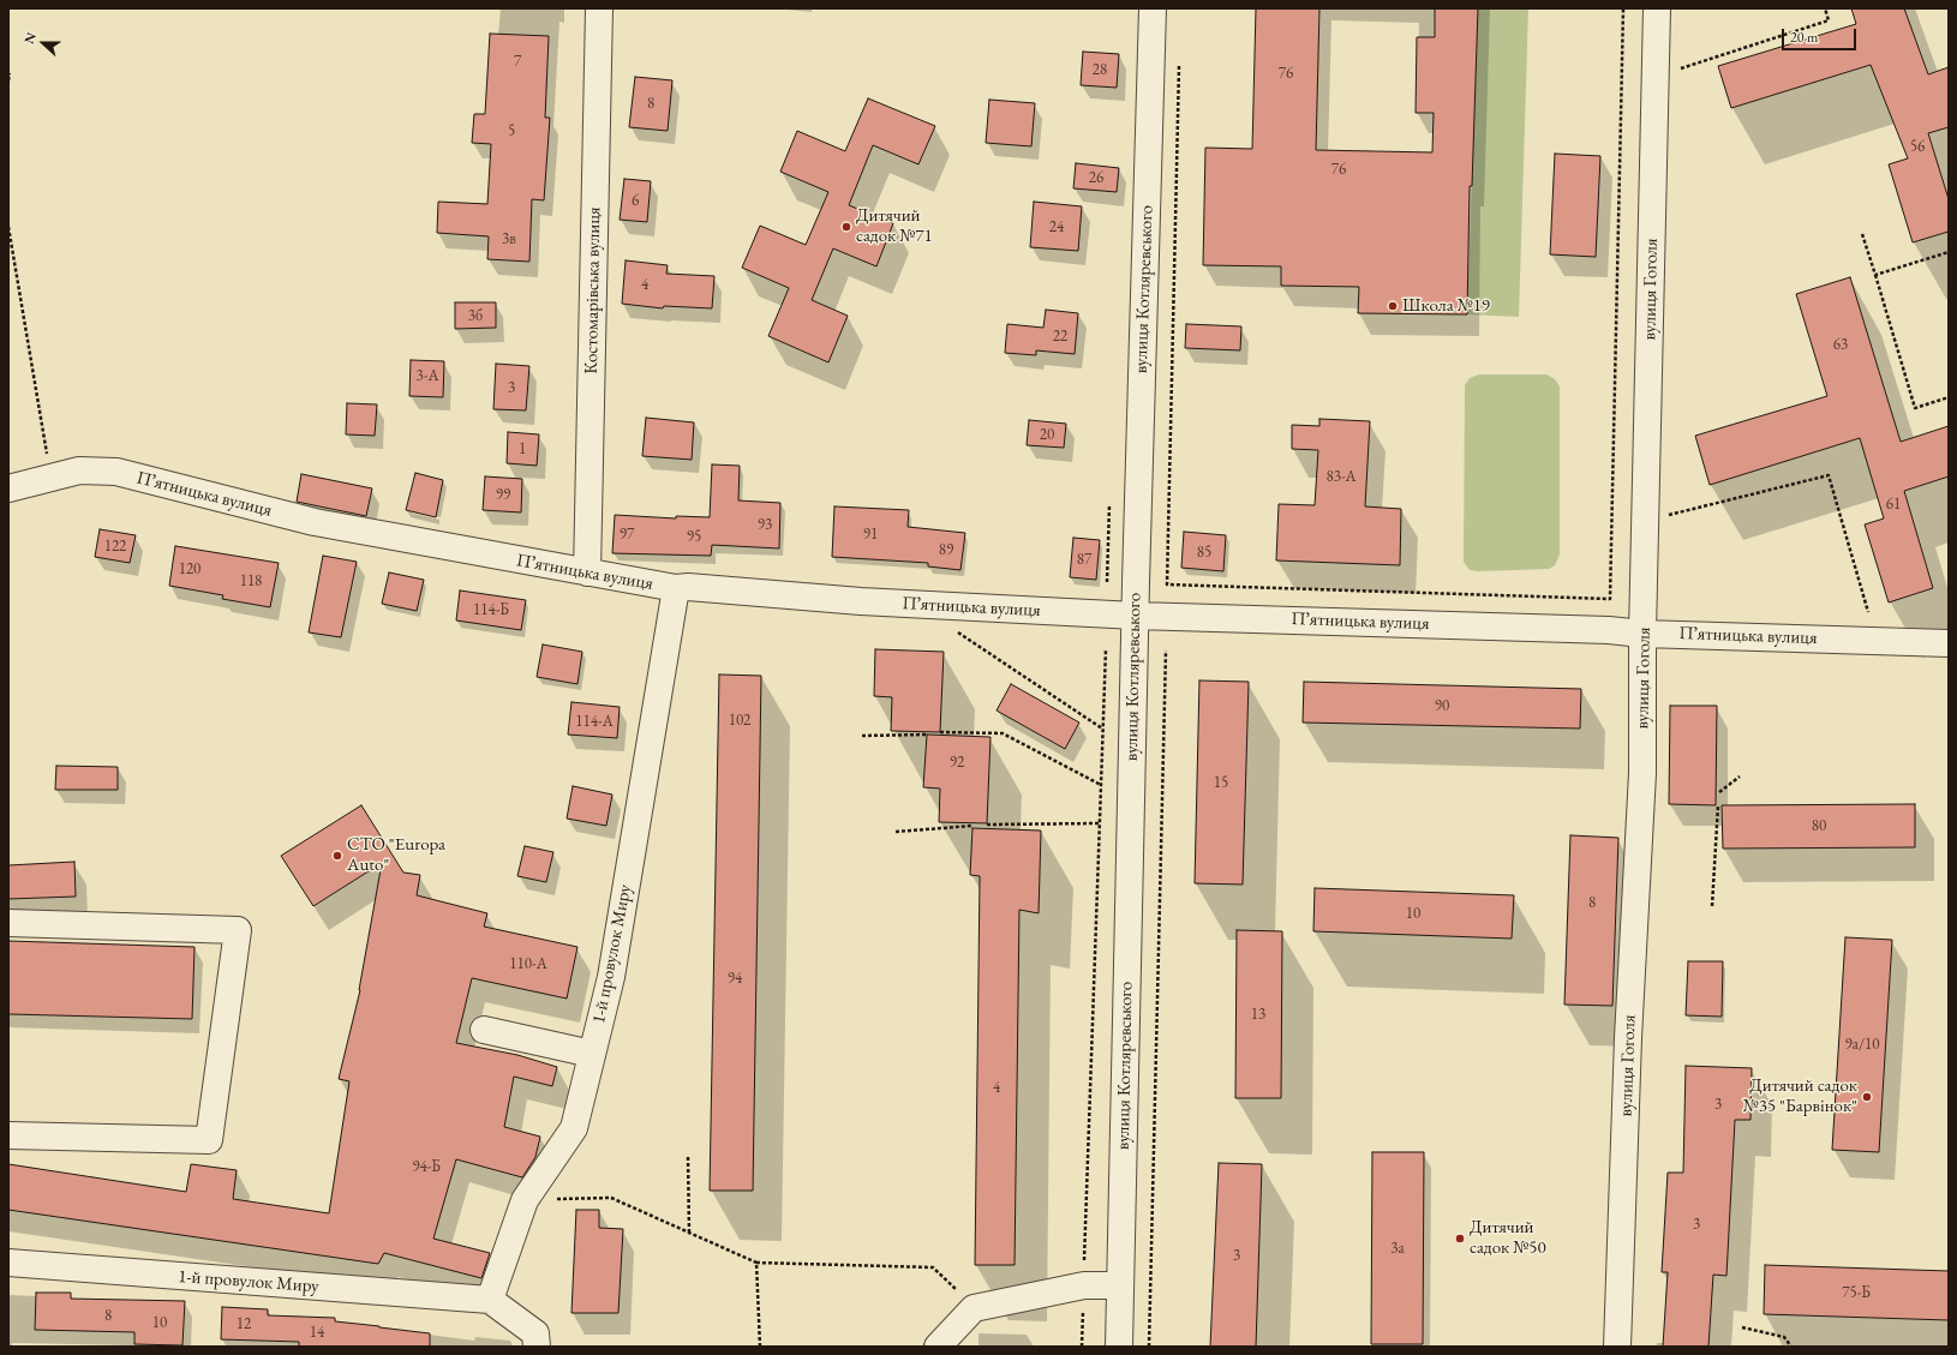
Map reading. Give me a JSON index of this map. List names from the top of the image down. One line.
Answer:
{"streets":{"street":["вулиця Котляревського","вулиця Гоголя","Костомарівська вулиця","Пʼятницька вулиця","1-й провулок Миру"]},"crossings":[["вулиця Котляревського","Пʼятницька вулиця"],["вулиця Гоголя","Пʼятницька вулиця"],["Костомарівська вулиця","Пʼятницька вулиця"],["Пʼятницька вулиця","1-й провулок Миру"]],"places":["Дитячий садок №71","Школа №19","СТО \"Europa Auto\"","Дитячий садок №35 \"Барвінок\"","Дитячий садок №50"],"house_numbers":["7","28","76","8","5","56","76","26","6","24","3в","4","3б","22","63","3-А","3","20","1","83-А","99","61","93","97","91","95","122","89","85","87","120","118","114-Б","90","102","114-А","92","15","80","8","10","110-А","94","13","9а/10","4","3","94-Б","3","3а","3","75-Б","8","10","12","14"],"scale_bar":"20 m","north":"left"}
